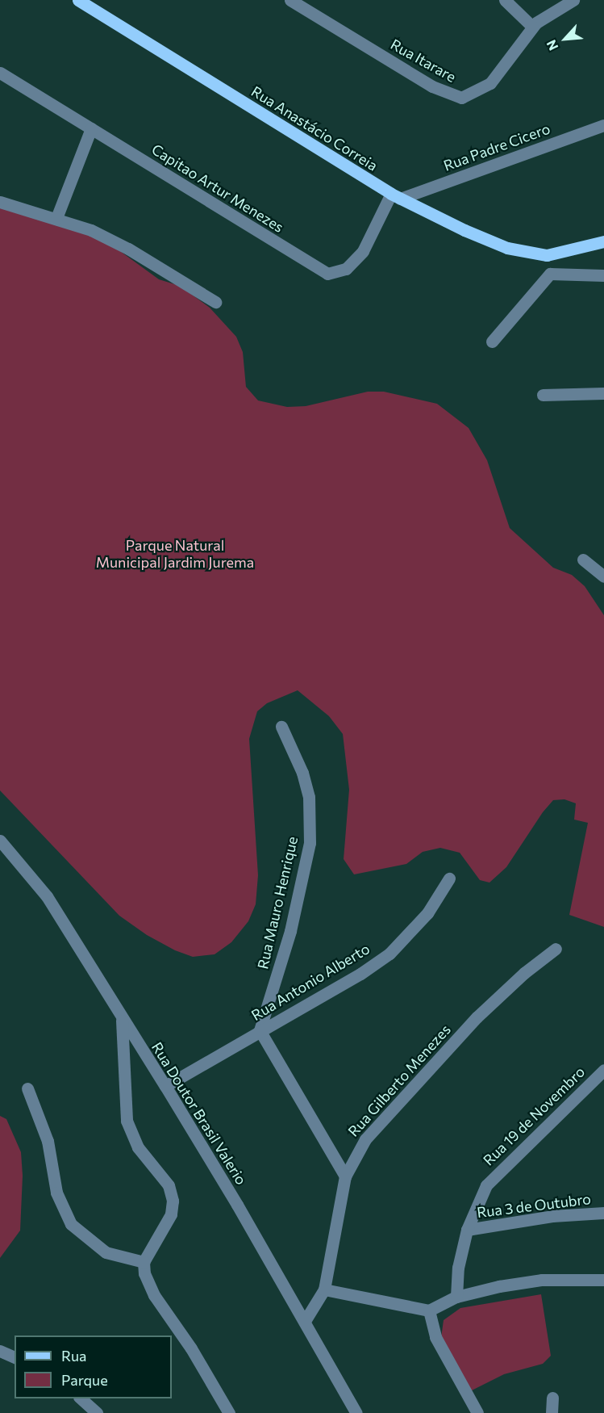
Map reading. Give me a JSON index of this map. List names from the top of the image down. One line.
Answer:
{"streets":{"main road":["Rua Anastácio Correia"],"street":["Rua Itarare","Rua Padre Cicero","Capitao Artur Menezes","Rua Mauro Henrique","Rua Antonio Alberto","Rua Gilberto Menezes","Rua Doutor Brasil Valerio","Rua 19 de Novembro","Rua 3 de Outubro"]},"crossings":[["Rua Anastácio Correia","Rua Padre Cicero"],["Rua Anastácio Correia","Capitao Artur Menezes"],["Rua Padre Cicero","Capitao Artur Menezes"],["Rua Mauro Henrique","Rua Antonio Alberto"],["Rua Antonio Alberto","Rua Doutor Brasil Valerio"],["Rua Gilberto Menezes","Rua Doutor Brasil Valerio"],["Rua 19 de Novembro","Rua 3 de Outubro"]],"parks":["Parque Natural Municipal Jardim Jurema"],"legend":["Rua","Parque"],"north":"bottom left"}
